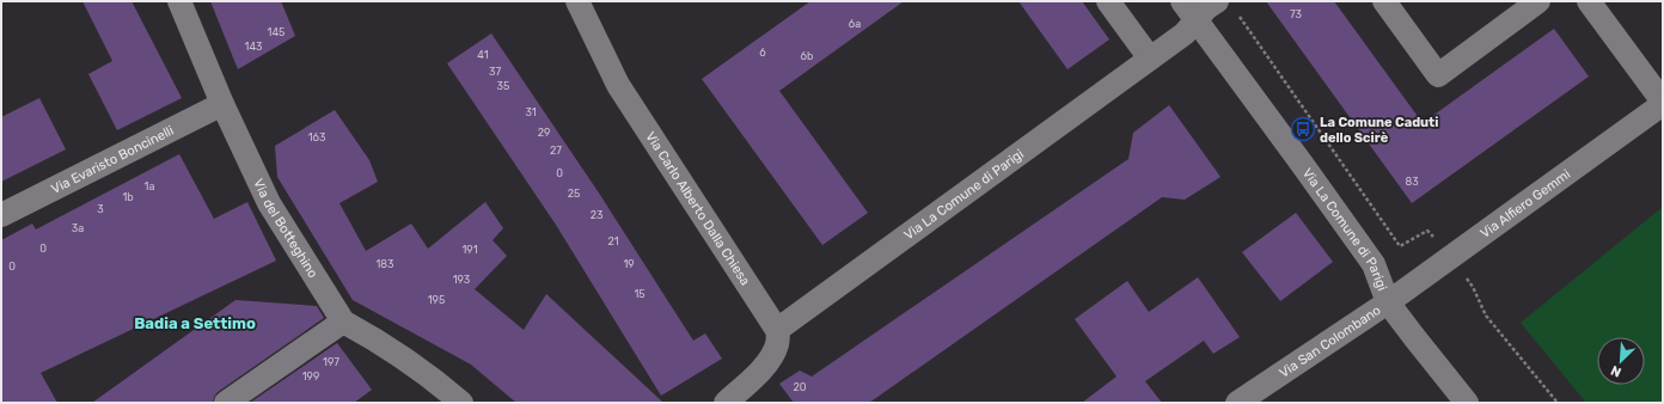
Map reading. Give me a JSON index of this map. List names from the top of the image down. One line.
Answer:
{"streets":{"street":["Via Evaristo Boncinelli","Via La Comune di Parigi","Via Alfiero Gemmi","Via Carlo Alberto Dalla Chiesa","Via del Botteghino","Via San Colombano"]},"crossings":[["Via Evaristo Boncinelli","Via del Botteghino"],["Via La Comune di Parigi","Via Alfiero Gemmi"],["Via La Comune di Parigi","Via Carlo Alberto Dalla Chiesa"],["Via La Comune di Parigi","Via San Colombano"],["Via Alfiero Gemmi","Via San Colombano"]],"districts":["Badia a Settimo"],"places":{"bus stop":["La Comune Caduti dello Scirè"]},"house_numbers":["73","6a","145","143","6","41","6b","37","35","31","29","163","27","0","83","1a","25","1b","3","23","3a","21","0","191","183","19","0","193","15","195","197","199","20"],"north":"bottom left"}
